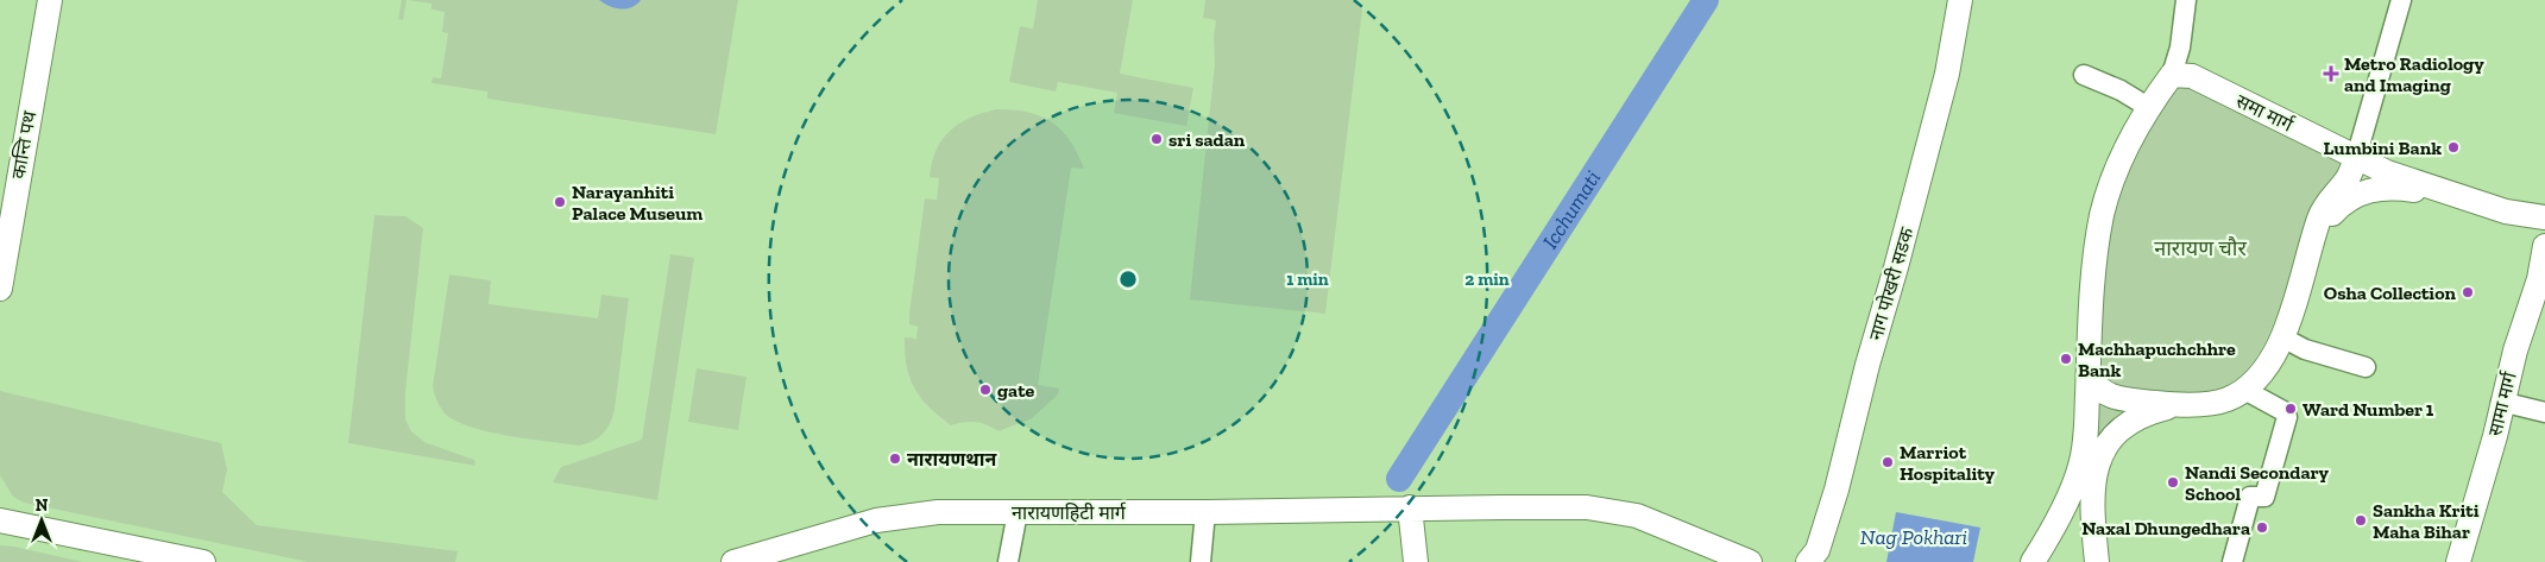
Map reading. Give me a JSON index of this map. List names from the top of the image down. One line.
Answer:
{"streets":{"main road":["समा मार्ग","कान्ति पथ","नाग पोखरी सडक","सामा मार्ग","नारायणहिटी मार्ग"]},"districts":["नारायण चौर"],"water":["Icchumati","Nag Pokhari"],"places":{"health":["Metro Radiology and Imaging"],"other":["sri sadan","Lumbini Bank","Narayanhiti Palace Museum","Osha Collection","Machhapuchchhre Bank","gate","Ward Number 1","नारायणथान","Marriot Hospitality","Nandi Secondary School","Sankha Kriti Maha Bihar","Naxal Dhungedhara"]},"north":"top","rings":["1 min","2 min"]}
